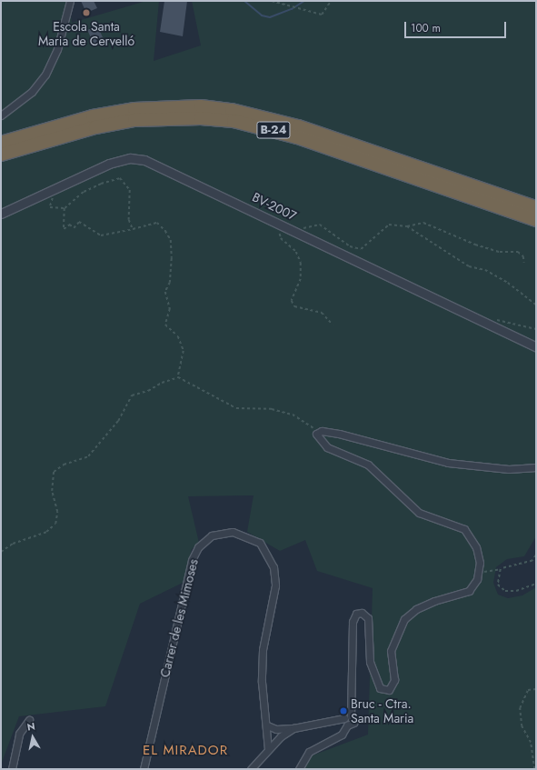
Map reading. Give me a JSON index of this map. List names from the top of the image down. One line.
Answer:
{"streets":{"highway":["B-24"],"street":["BV-2007","Carrer de les Mimoses"]},"districts":["EL MIRADOR"],"places":["Escola Santa Maria de Cervelló","Bruc - Ctra. Santa Maria"],"scale_bar":"100 m","north":"top"}
